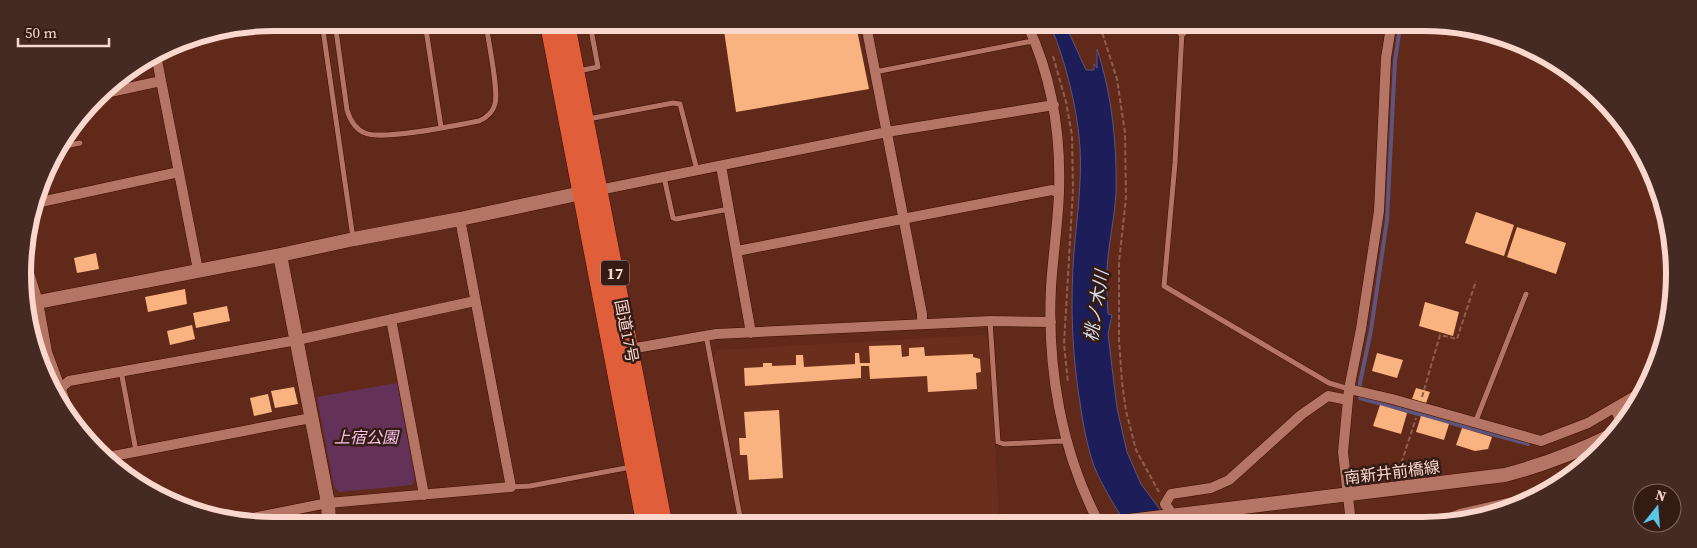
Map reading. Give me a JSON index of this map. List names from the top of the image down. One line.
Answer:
{"streets":{"highway":["17","国道17号"],"street":["南新井前橋線"]},"water":["桃ノ木川"],"parks":["上宿公園"],"scale_bar":"50 m","north":"top"}
